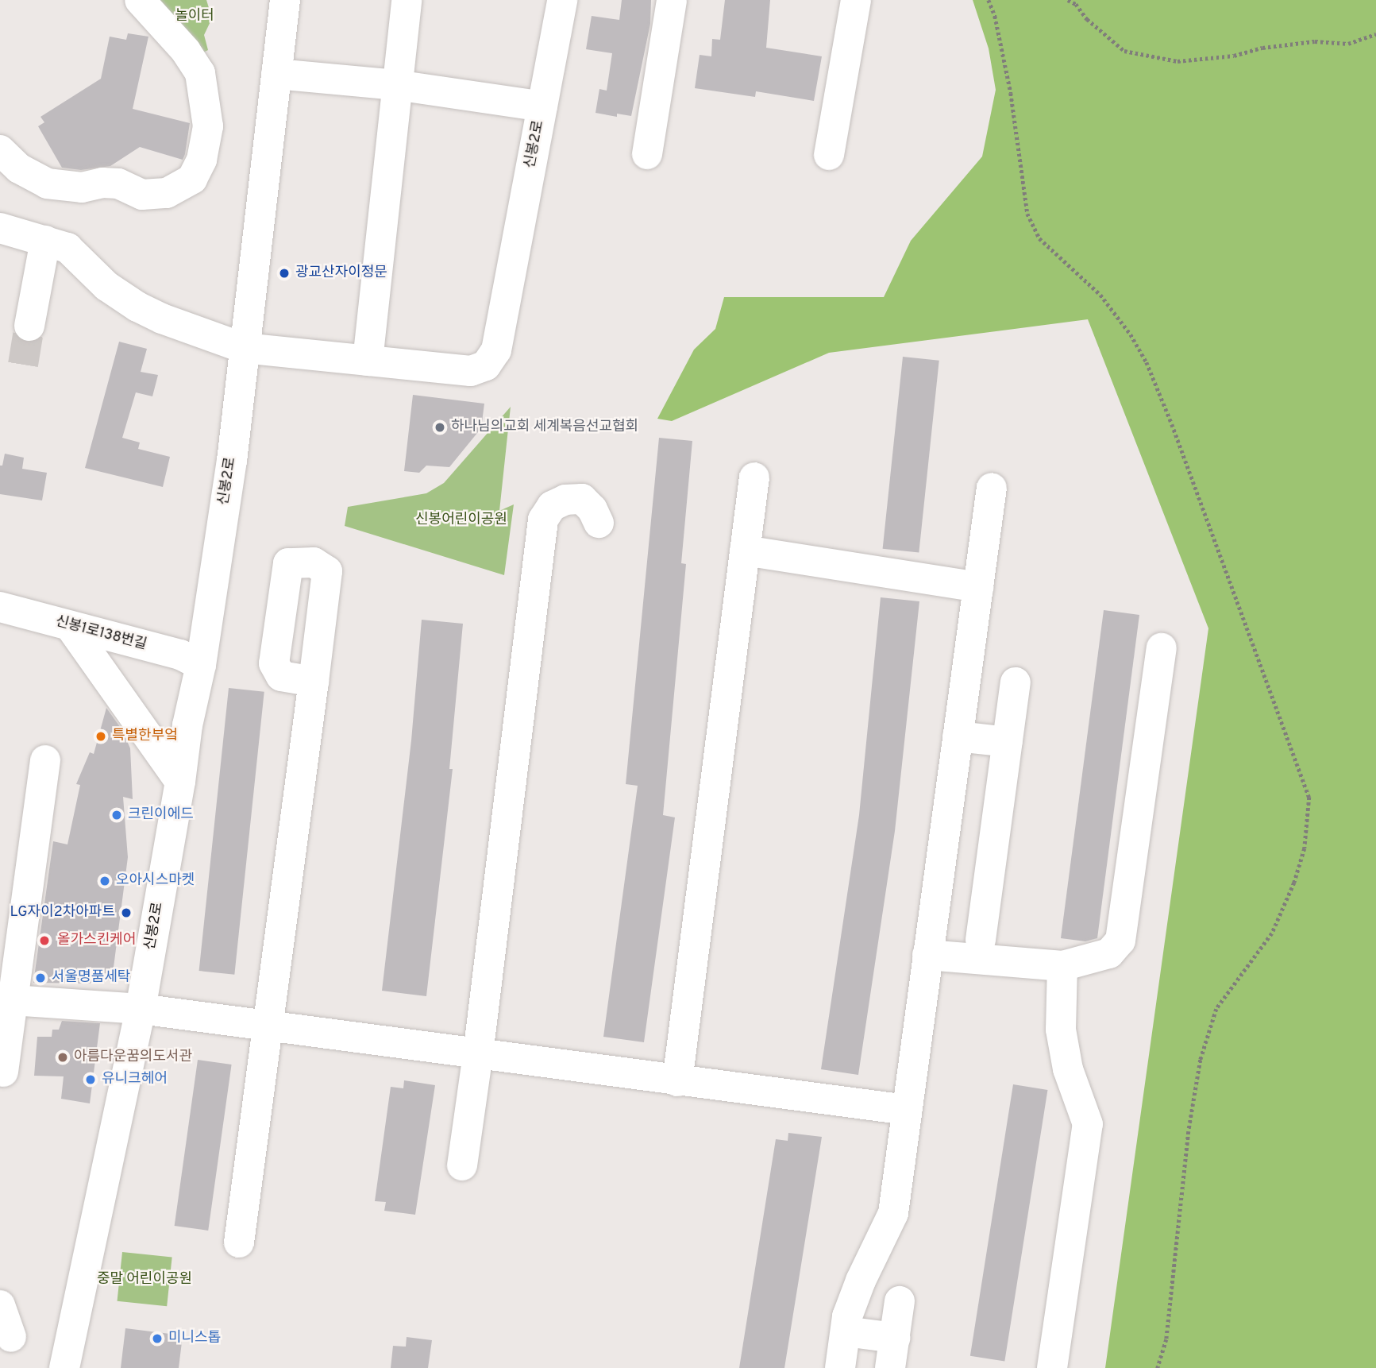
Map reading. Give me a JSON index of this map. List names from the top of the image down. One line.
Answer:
{"streets":{"street":["신봉2로","신봉1로138번길"]},"crossings":[["신봉2로","신봉1로138번길"]],"parks":["놀이터","신봉어린이공원","중말 어린이공원"],"places":["광교산자이정문","하나님의교회 세계복음선교협회","특별한부엌","크린이에드","오아시스마켓","LG자이2차아파트","올가스킨케어","서울명품세탁","아름다운꿈의도서관","유니크헤어","미니스톱"]}
